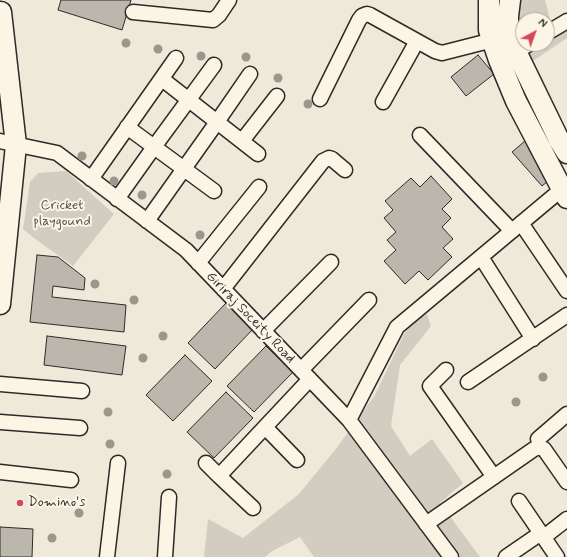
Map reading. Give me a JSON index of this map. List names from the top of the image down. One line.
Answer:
{"streets":{"street":["Giriraj Soceity Road"]},"parks":["Cricket playgound"],"places":["Domino's"],"north":"top right"}
